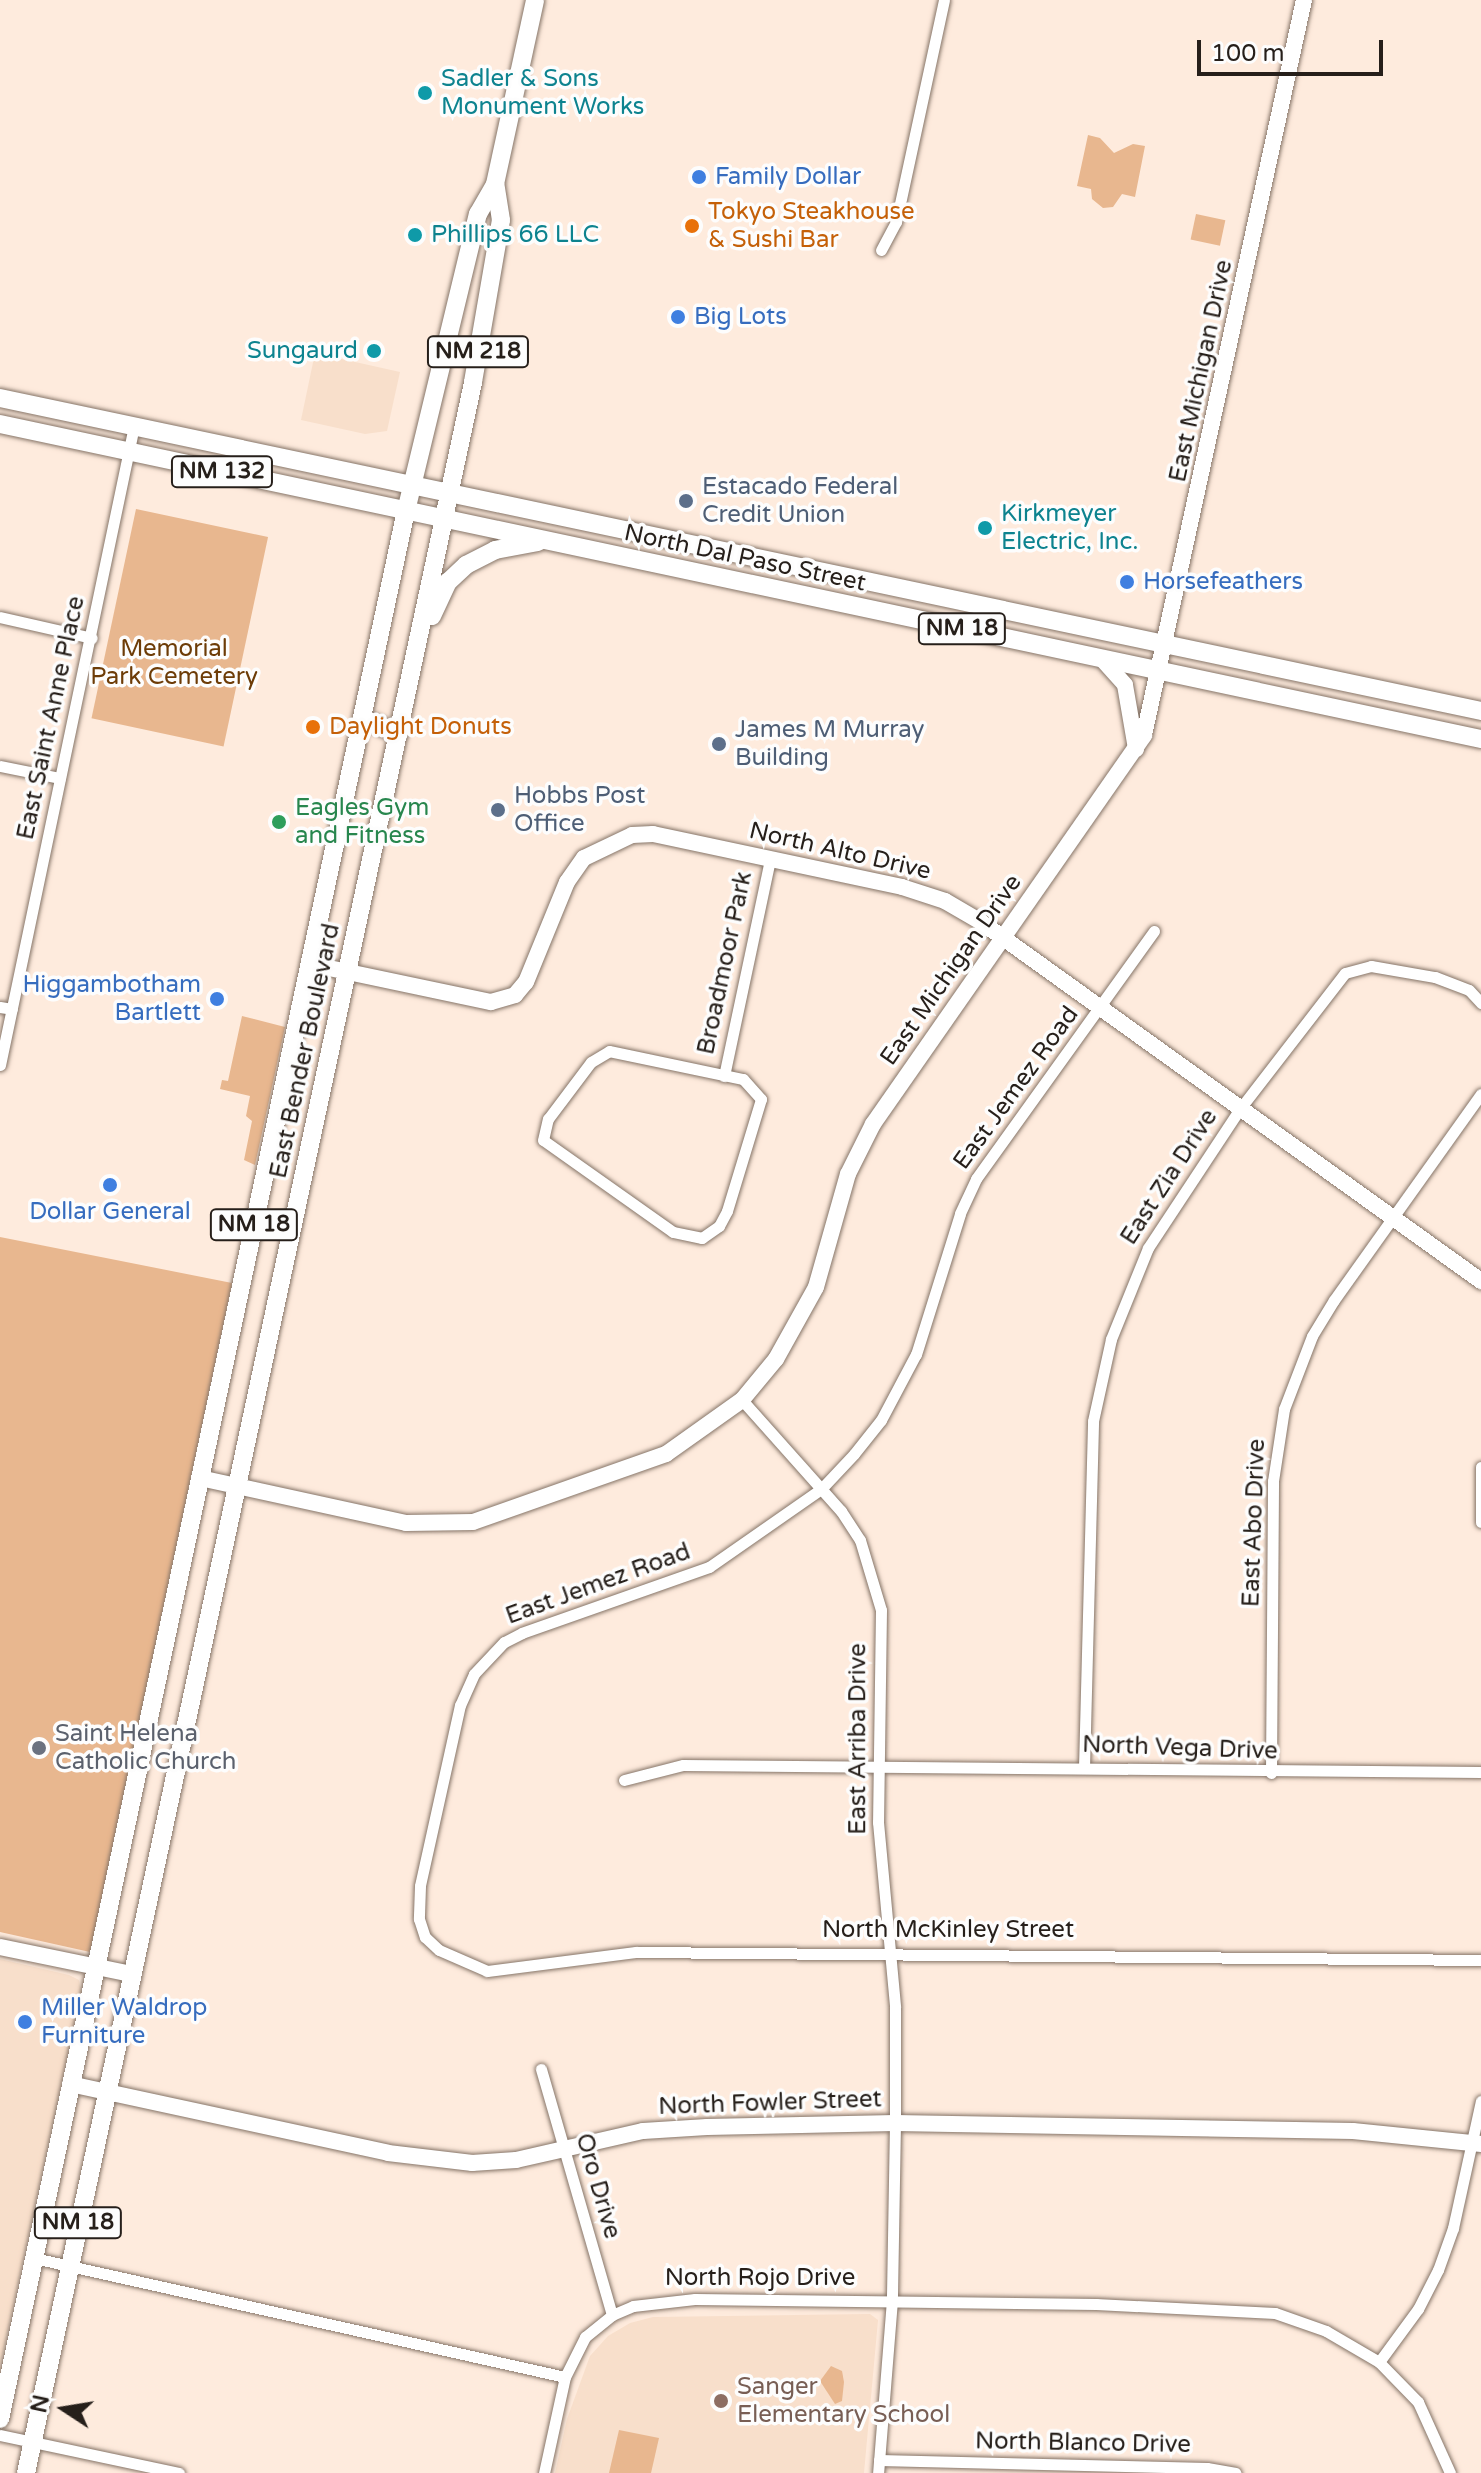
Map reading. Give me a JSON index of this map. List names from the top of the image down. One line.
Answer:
{"streets":{"main road":["NM 218","NM 132","North Dal Paso Street","NM 18","East Bender Boulevard"],"street":["East Michigan Drive","East Saint Anne Place","North Alto Drive","Broadmoor Park","East Jemez Road","East Zia Drive","East Abo Drive","East Arriba Drive","North Vega Drive","North McKinley Street","North Fowler Street","Oro Drive","North Rojo Drive","North Blanco Drive"]},"crossings":[["East Michigan Drive","North Dal Paso Street"],["East Michigan Drive","North Alto Drive"],["East Michigan Drive","East Bender Boulevard"],["East Michigan Drive","East Arriba Drive"],["North Dal Paso Street","East Saint Anne Place"],["North Dal Paso Street","East Bender Boulevard"],["NM 18","East Bender Boulevard"],["NM 18","North Fowler Street"],["North Alto Drive","Broadmoor Park"],["North Alto Drive","East Bender Boulevard"],["North Alto Drive","East Jemez Road"],["North Alto Drive","East Zia Drive"],["North Alto Drive","East Abo Drive"],["East Jemez Road","East Arriba Drive"],["East Jemez Road","North McKinley Street"],["East Zia Drive","North Vega Drive"],["East Abo Drive","North Vega Drive"],["East Arriba Drive","North Vega Drive"],["East Arriba Drive","North McKinley Street"],["East Arriba Drive","North Fowler Street"],["East Arriba Drive","North Rojo Drive"],["East Arriba Drive","North Blanco Drive"],["North Fowler Street","Oro Drive"],["Oro Drive","North Rojo Drive"]],"parks":["Memorial Park Cemetery"],"places":["Sadler & Sons Monument Works","Family Dollar","Tokyo Steakhouse & Sushi Bar","Phillips 66 LLC","Big Lots","Sungaurd","Estacado Federal Credit Union","Kirkmeyer Electric, Inc.","Horsefeathers","Daylight Donuts","James M Murray Building","Hobbs Post Office","Eagles Gym and Fitness","Higgambotham Bartlett","Dollar General","Saint Helena Catholic Church","Miller Waldrop Furniture","Sanger Elementary School"],"scale_bar":"100 m","north":"left"}
